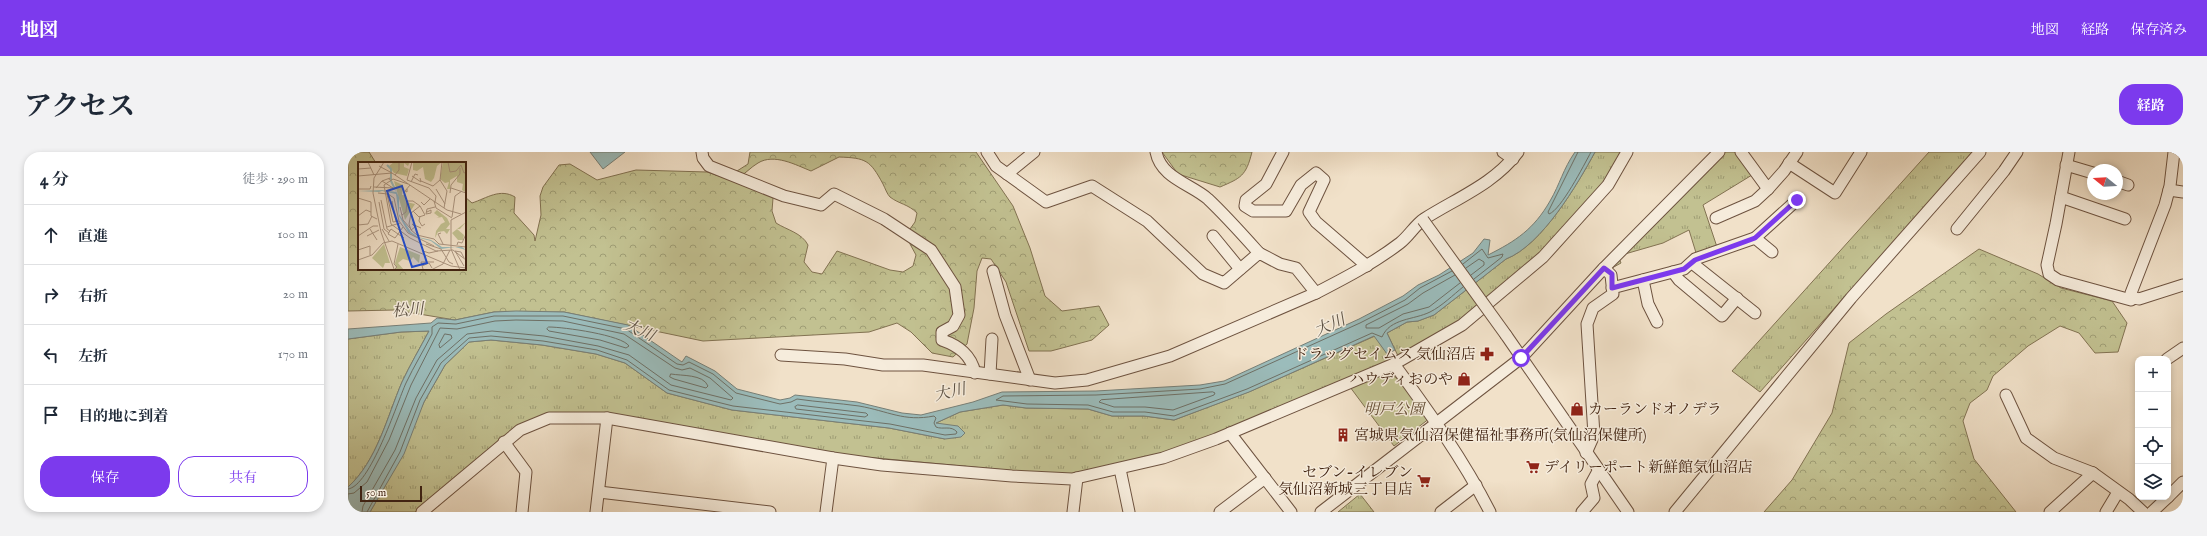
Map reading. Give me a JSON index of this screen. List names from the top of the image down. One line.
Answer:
{"water":["松川","大川"],"parks":["明戸公園"],"places":{"pharmacy":["ドラッグセイムス 気仙沼店"],"shop":["ハウディおのや","カーランドオノデラ"],"building":["宮城県気仙沼保健福祉事務所(気仙沼保健所)"],"supermarket":["デイリーポート新鮮館気仙沼店","セブン-イレブン 気仙沼新城三丁目店"]},"scale_bar":"50 m","north":"left","page":{"header":"地図","nav":["地図","経路","保存済み"],"title":"アクセス","buttons":["経路",["保存","共有"]],"heading":["4 分","徒歩 · 290 m"],"list":[["直進","100 m"],["右折","20 m"],["左折","170 m"],"目的地に到着"],"map_buttons":["+","−"],"scale":"50 m"}}
